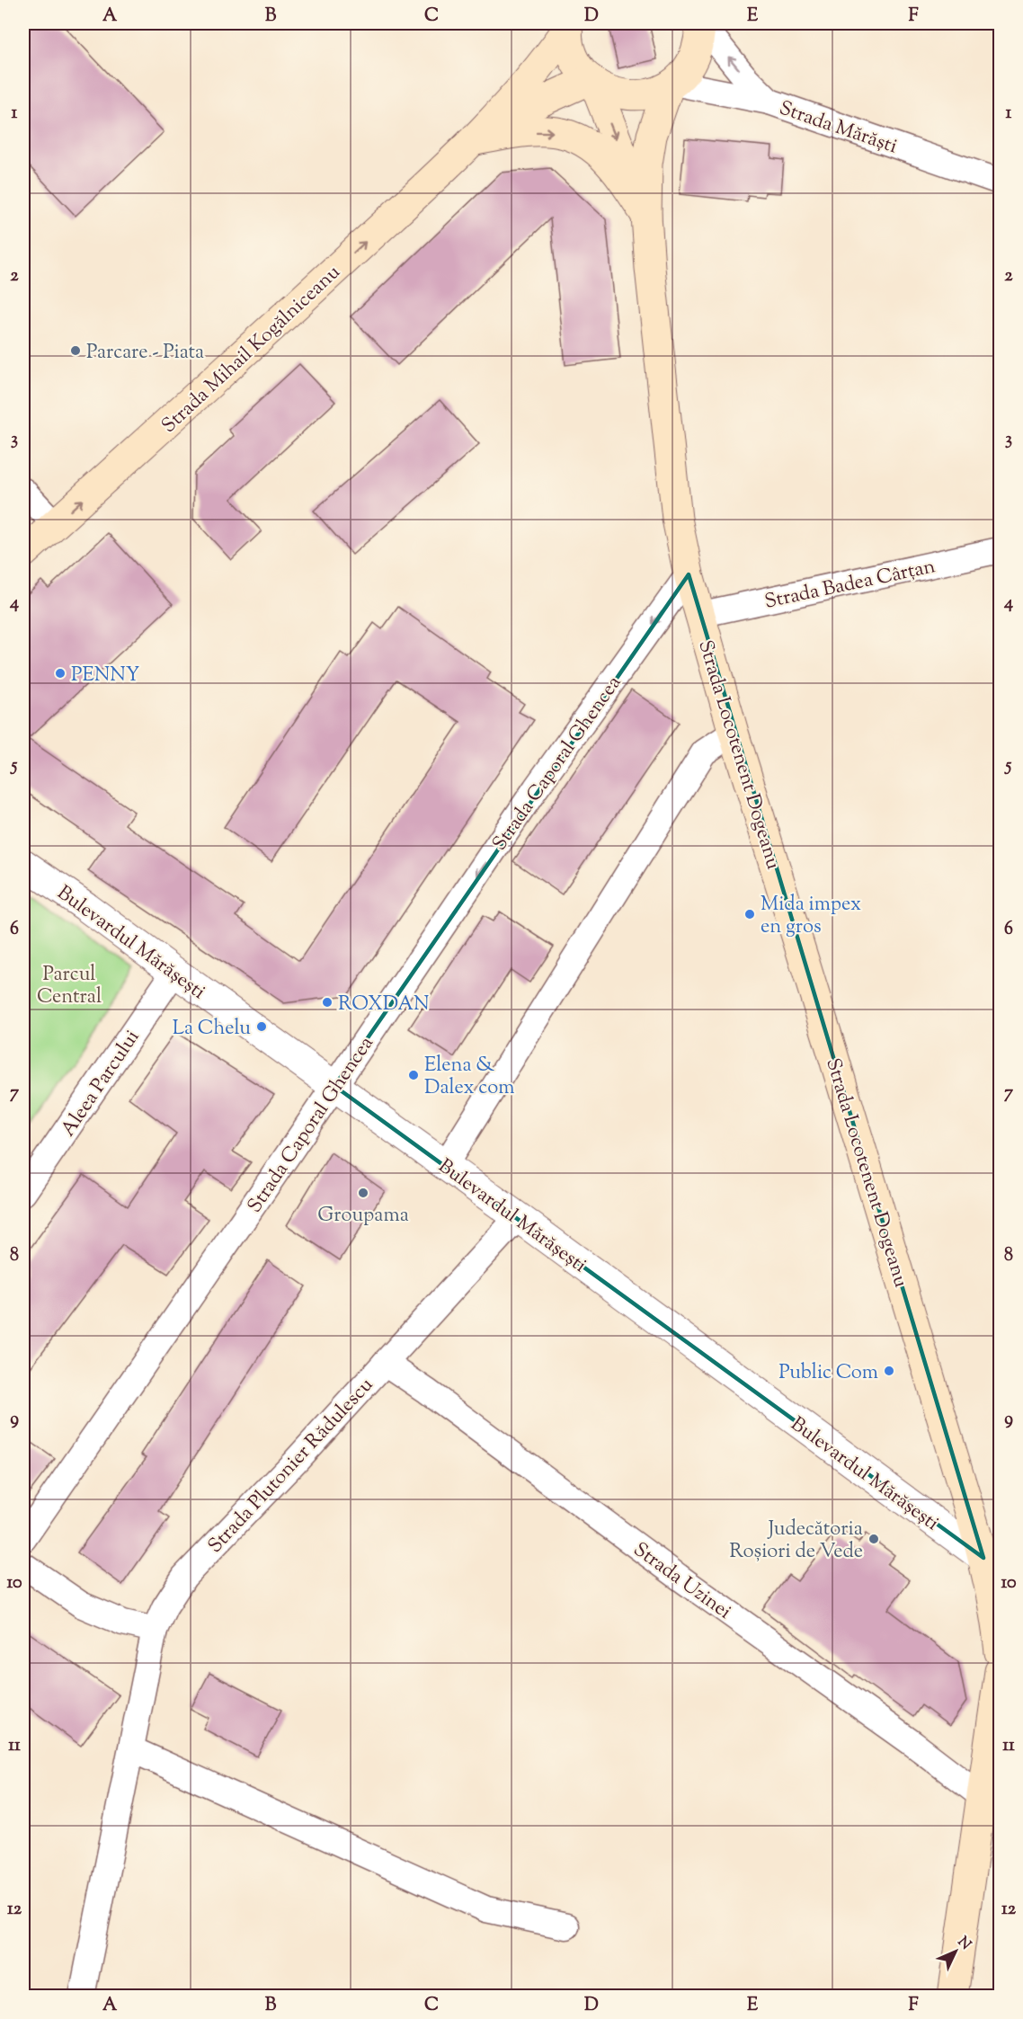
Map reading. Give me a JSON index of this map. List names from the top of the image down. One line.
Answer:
{"streets":{"main road":["Strada Mihail Kogălniceanu","Strada Locotenent Dogeanu"],"street":["Strada Mărăști","Strada Badea Cârțan","Strada Caporal Ghencea","Bulevardul Mărășești","Aleea Parcului","Strada Plutonier Rădulescu","Strada Uzinei"]},"crossings":[["Strada Mărăști","Strada Locotenent Dogeanu"],["Strada Mihail Kogălniceanu","Strada Locotenent Dogeanu"],["Strada Badea Cârțan","Strada Locotenent Dogeanu"],["Strada Locotenent Dogeanu","Strada Caporal Ghencea"],["Strada Locotenent Dogeanu","Bulevardul Mărășești"],["Strada Caporal Ghencea","Bulevardul Mărășești"],["Bulevardul Mărășești","Aleea Parcului"],["Bulevardul Mărășești","Strada Plutonier Rădulescu"],["Strada Plutonier Rădulescu","Strada Uzinei"]],"one_way":["Strada Mihail Kogălniceanu"],"parks":["Parcul Central"],"places":["Parcare - Piata","PENNY","Mida impex en gros","ROXDAN","La Chelu","Elena & Dalex com","Groupama","Public Com","Judecătoria Roșiori de Vede"],"north":"top right","grid":{"columns":["A","B","C","D","E","F"],"rows":["1","2","3","4","5","6","7","8","9","10","11","12"]}}
